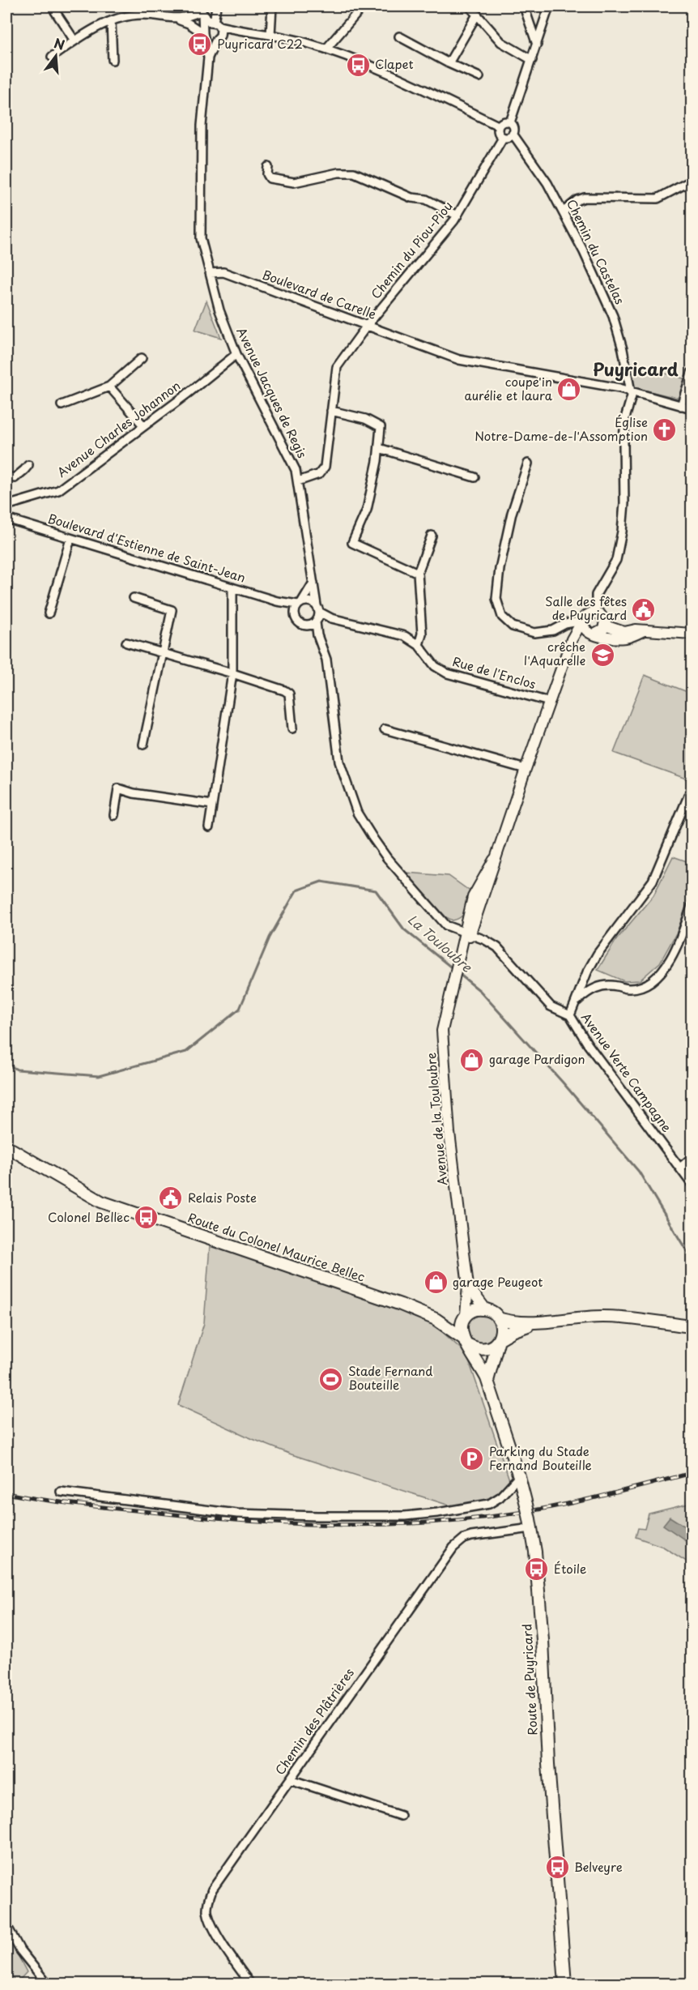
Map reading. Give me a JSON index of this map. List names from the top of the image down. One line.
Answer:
{"streets":{"main road":["Route du Colonel Maurice Bellec","Route de Puyricard"],"street":["Chemin du Piou-Piou","Chemin du Castelas","Boulevard de Carelle","Avenue Jacques de Regis","Avenue Charles Johannon","Boulevard d'Estienne de Saint-Jean","Rue de l'Enclos","Avenue Verte Campagne","Avenue de la Touloubre","Chemin des Plâtrières"]},"crossings":[["Chemin du Piou-Piou","Chemin du Castelas"],["Chemin du Piou-Piou","Boulevard de Carelle"],["Chemin du Piou-Piou","Avenue Jacques de Regis"],["Chemin du Castelas","Boulevard de Carelle"],["Boulevard de Carelle","Avenue Jacques de Regis"],["Avenue Jacques de Regis","Avenue Charles Johannon"],["Avenue Jacques de Regis","Boulevard d'Estienne de Saint-Jean"],["Avenue Jacques de Regis","Rue de l'Enclos"],["Boulevard d'Estienne de Saint-Jean","Rue de l'Enclos"],["Rue de l'Enclos","Avenue de la Touloubre"],["Avenue Verte Campagne","Avenue de la Touloubre"],["Avenue de la Touloubre","Route du Colonel Maurice Bellec"],["Avenue de la Touloubre","Route de Puyricard"],["Route du Colonel Maurice Bellec","Route de Puyricard"],["Route de Puyricard","Chemin des Plâtrières"]],"districts":["Puyricard"],"water":["La Touloubre"],"places":{"bus stop":["Puyricard C22","Clapet","Colonel Bellec","Étoile","Belveyre"],"shop":["coupe'in aurélie et laura","garage Pardigon","garage Peugeot"],"church":["Église Notre-Dame-de-l'Assomption"],"public building":["Salle des fêtes de Puyricard","Relais Poste"],"school or university":["crêche l'Aquarelle"],"sports":["Stade Fernand Bouteille"],"parking":["Parking du Stade Fernand Bouteille"]},"north":"top"}
